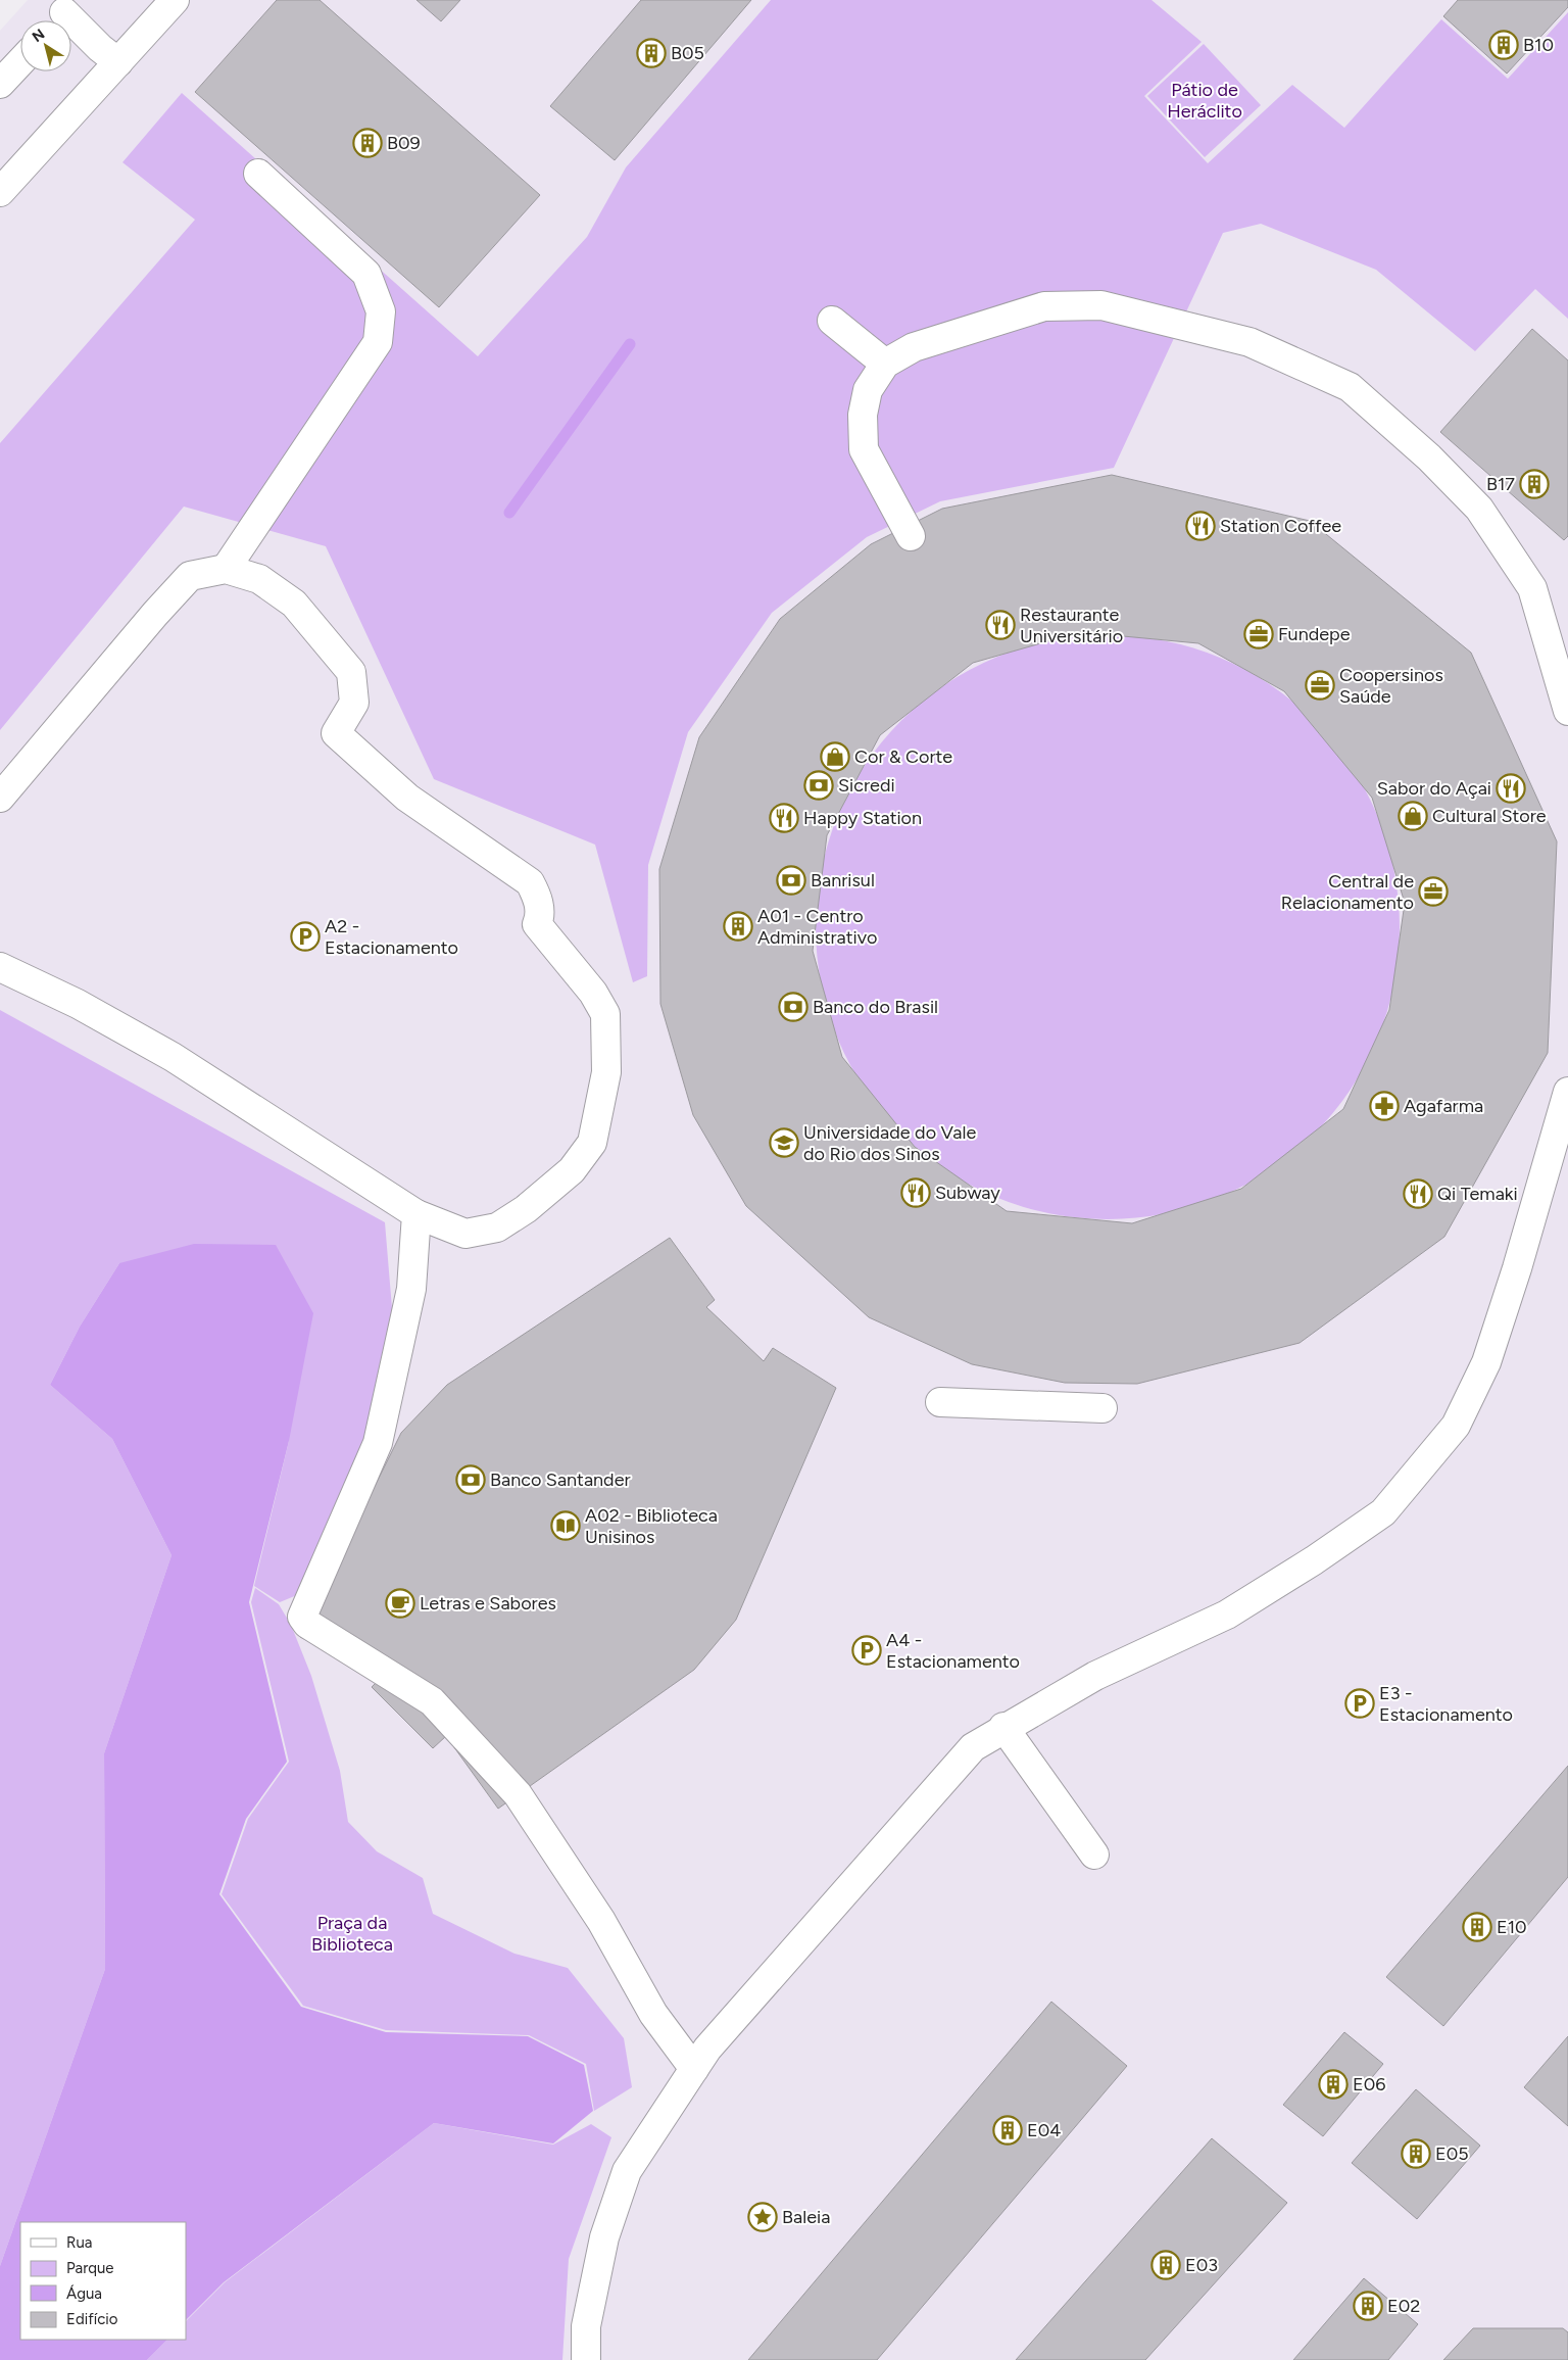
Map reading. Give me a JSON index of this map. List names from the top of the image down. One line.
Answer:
{"parks":["Pátio de Heráclito","Praça da Biblioteca"],"places":{"building":["B10","B05","B09","B17","A01 - Centro Administrativo","E10","E06","E04","E05","E03","E02"],"restaurant":["Station Coffee","Restaurante Universitário","Sabor do Açai","Happy Station","Subway","Qi Temaki"],"office":["Fundepe","Coopersinos Saúde","Central de Relacionamento"],"shop":["Cor & Corte","Cultural Store"],"bank":["Sicredi","Banrisul","Banco do Brasil","Banco Santander"],"parking":["A2 - Estacionamento","A4 - Estacionamento","E3 - Estacionamento"],"pharmacy":["Agafarma"],"school or university":["Universidade do Vale do Rio dos Sinos"],"library":["A02 - Biblioteca Unisinos"],"cafe":["Letras e Sabores"],"place":["Baleia"]},"legend":["Rua","Parque","Água","Edifício"],"north":"top left"}
